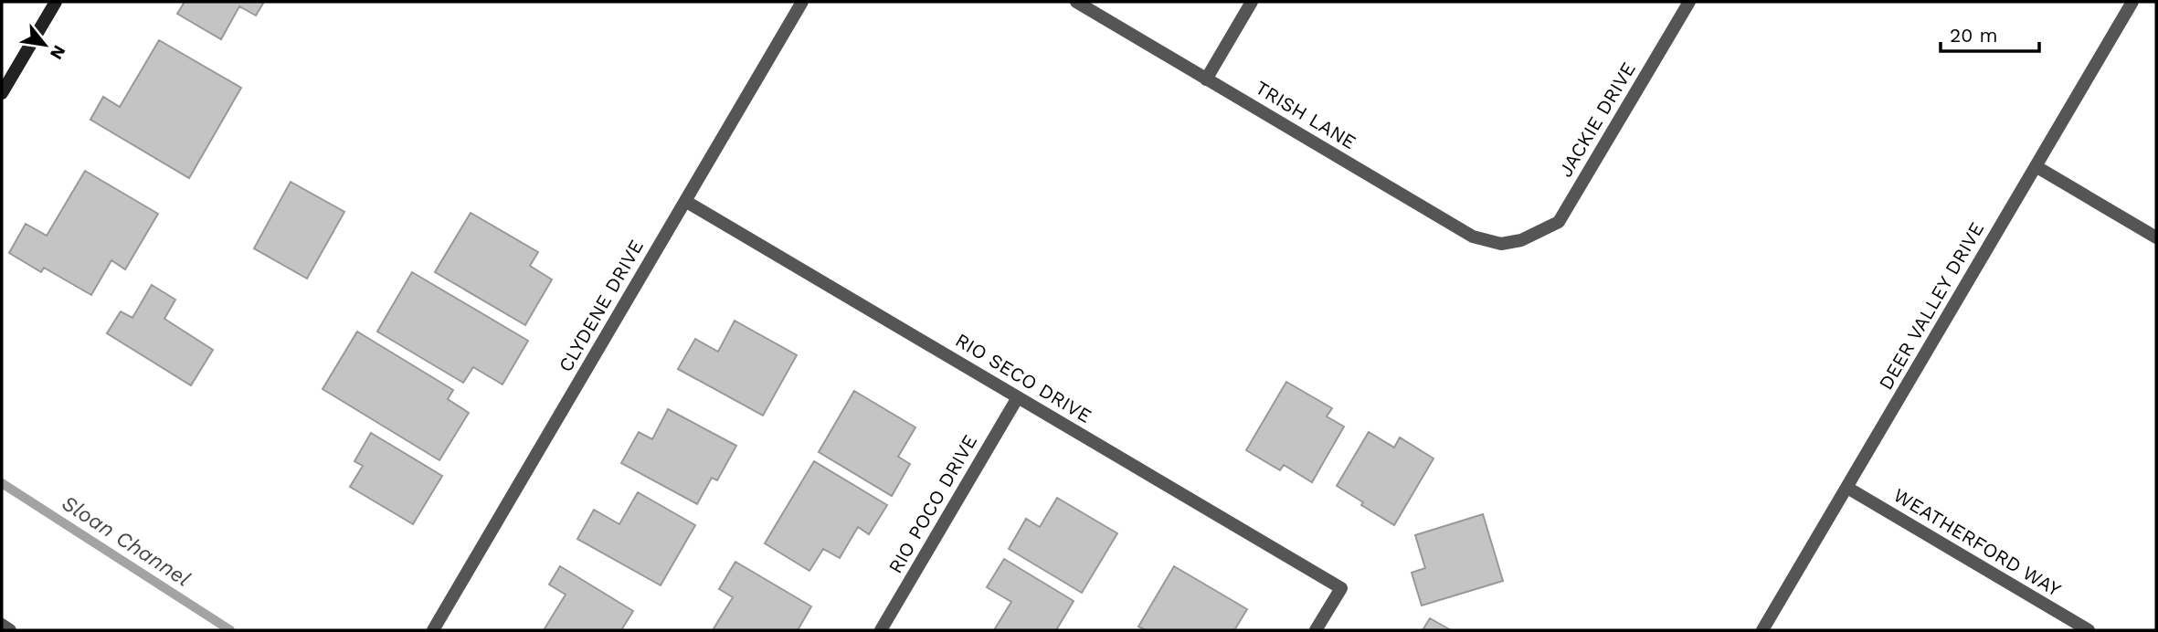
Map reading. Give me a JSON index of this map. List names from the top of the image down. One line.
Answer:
{"streets":{"street":["TRISH LANE","JACKIE DRIVE","CLYDENE DRIVE","DEER VALLEY DRIVE","RIO SECO DRIVE","RIO POCO DRIVE","WEATHERFORD WAY"]},"crossings":[["TRISH LANE","JACKIE DRIVE"],["CLYDENE DRIVE","RIO SECO DRIVE"],["DEER VALLEY DRIVE","WEATHERFORD WAY"],["RIO SECO DRIVE","RIO POCO DRIVE"]],"water":["Sloan Channel"],"scale_bar":"20 m","north":"bottom right"}
